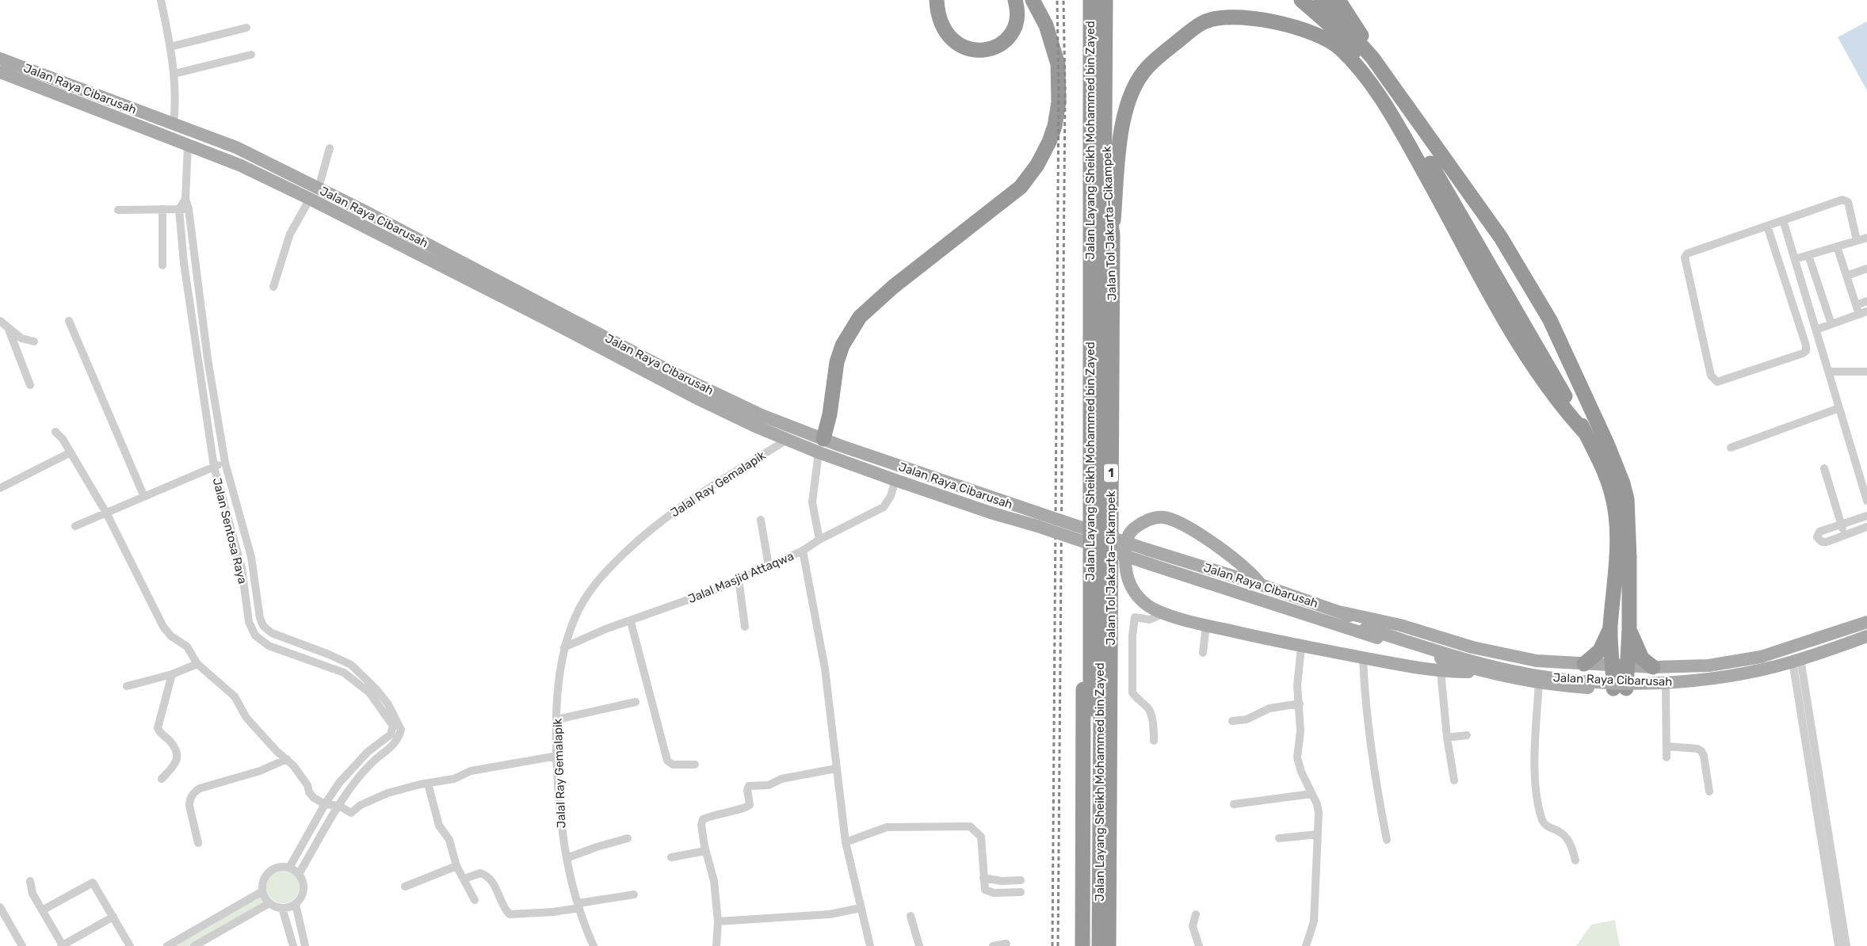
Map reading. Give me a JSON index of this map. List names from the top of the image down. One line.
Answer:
{"streets":{"highway":["Jalan Layang Sheikh Mohammed bin Zayed","Jalan Tol Jakarta–Cikampek","1"],"main road":["Jalan Raya Cibarusah"],"street":["Jalal Ray Gemalapik","Jalan Sentosa Raya","Jalal Masjid Attaqwa"]},"crossings":[["Jalan Raya Cibarusah","Jalal Ray Gemalapik"],["Jalan Raya Cibarusah","Jalan Sentosa Raya"],["Jalan Raya Cibarusah","Jalal Masjid Attaqwa"],["Jalan Layang Sheikh Mohammed bin Zayed","Jalan Tol Jakarta–Cikampek"],["Jalal Ray Gemalapik","Jalal Masjid Attaqwa"]]}
